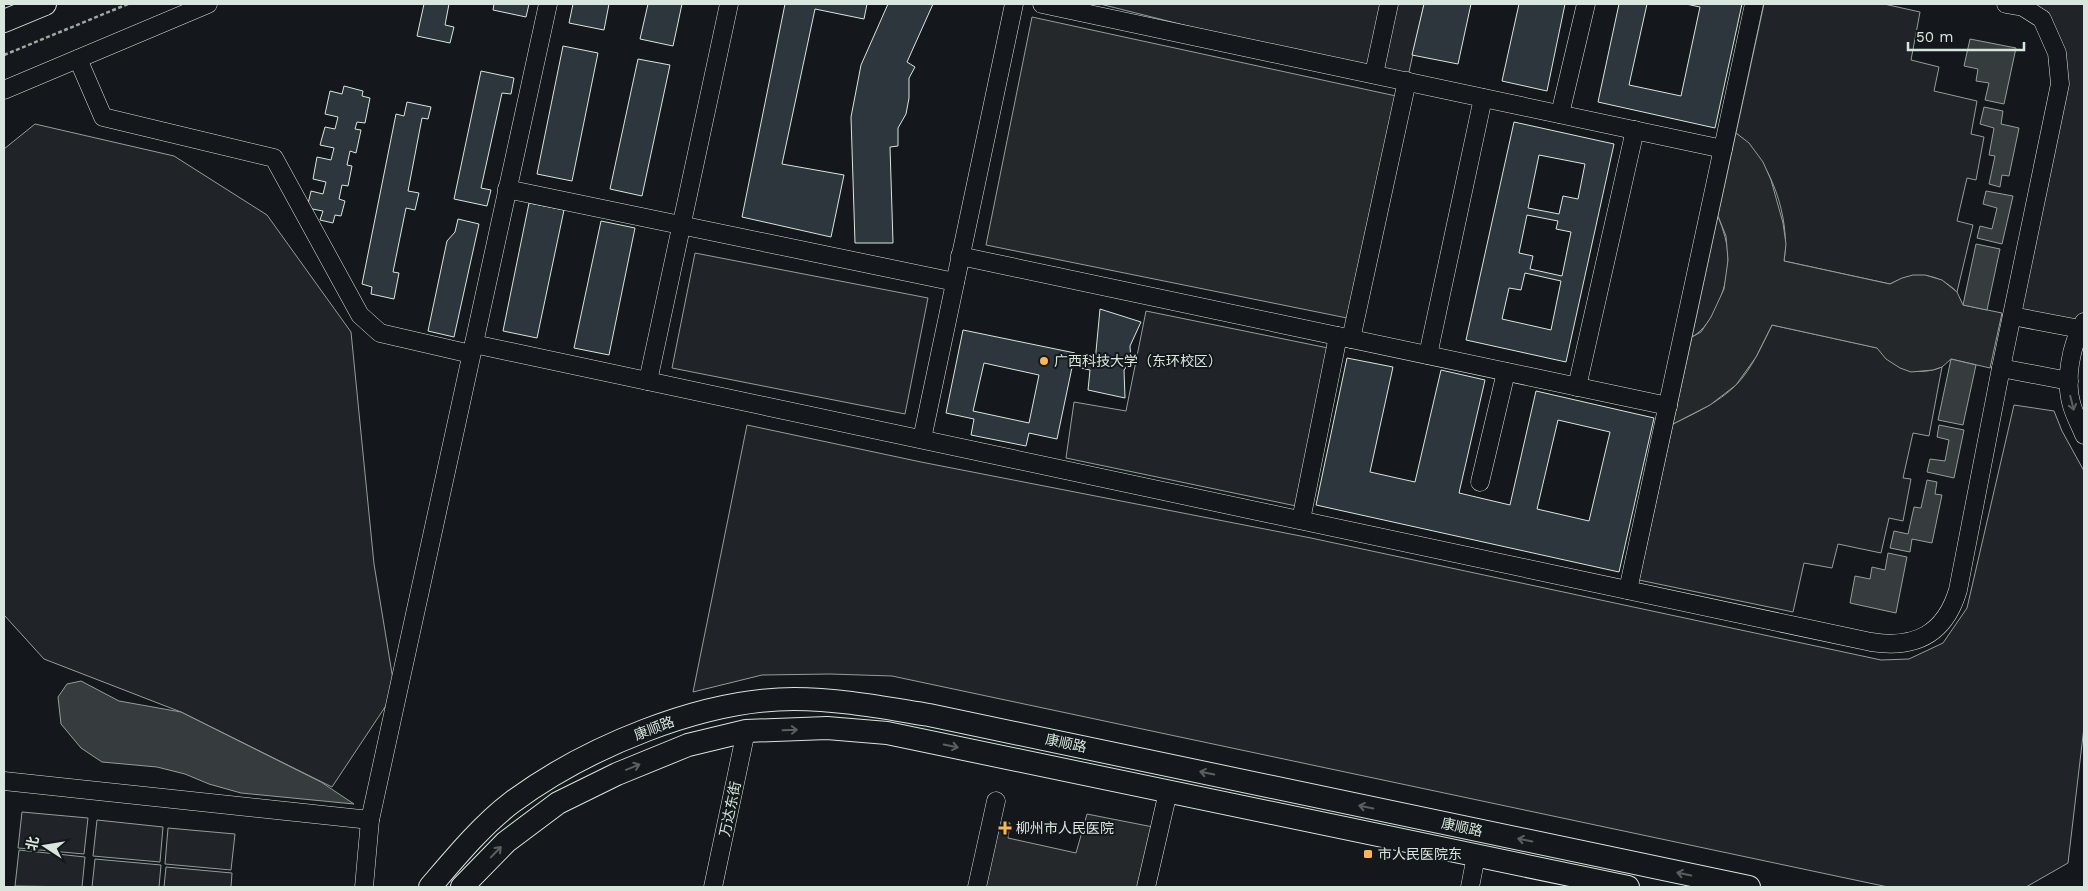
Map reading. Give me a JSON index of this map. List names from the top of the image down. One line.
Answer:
{"streets":{"main road":["康顺路"],"street":["万达东街"]},"crossings":[["康顺路","万达东街"]],"places":{"other":["广西科技大学（东环校区）"],"health":["柳州市人民医院"],"transit":["市人民医院东"]},"scale_bar":"50 m","north":"left"}
